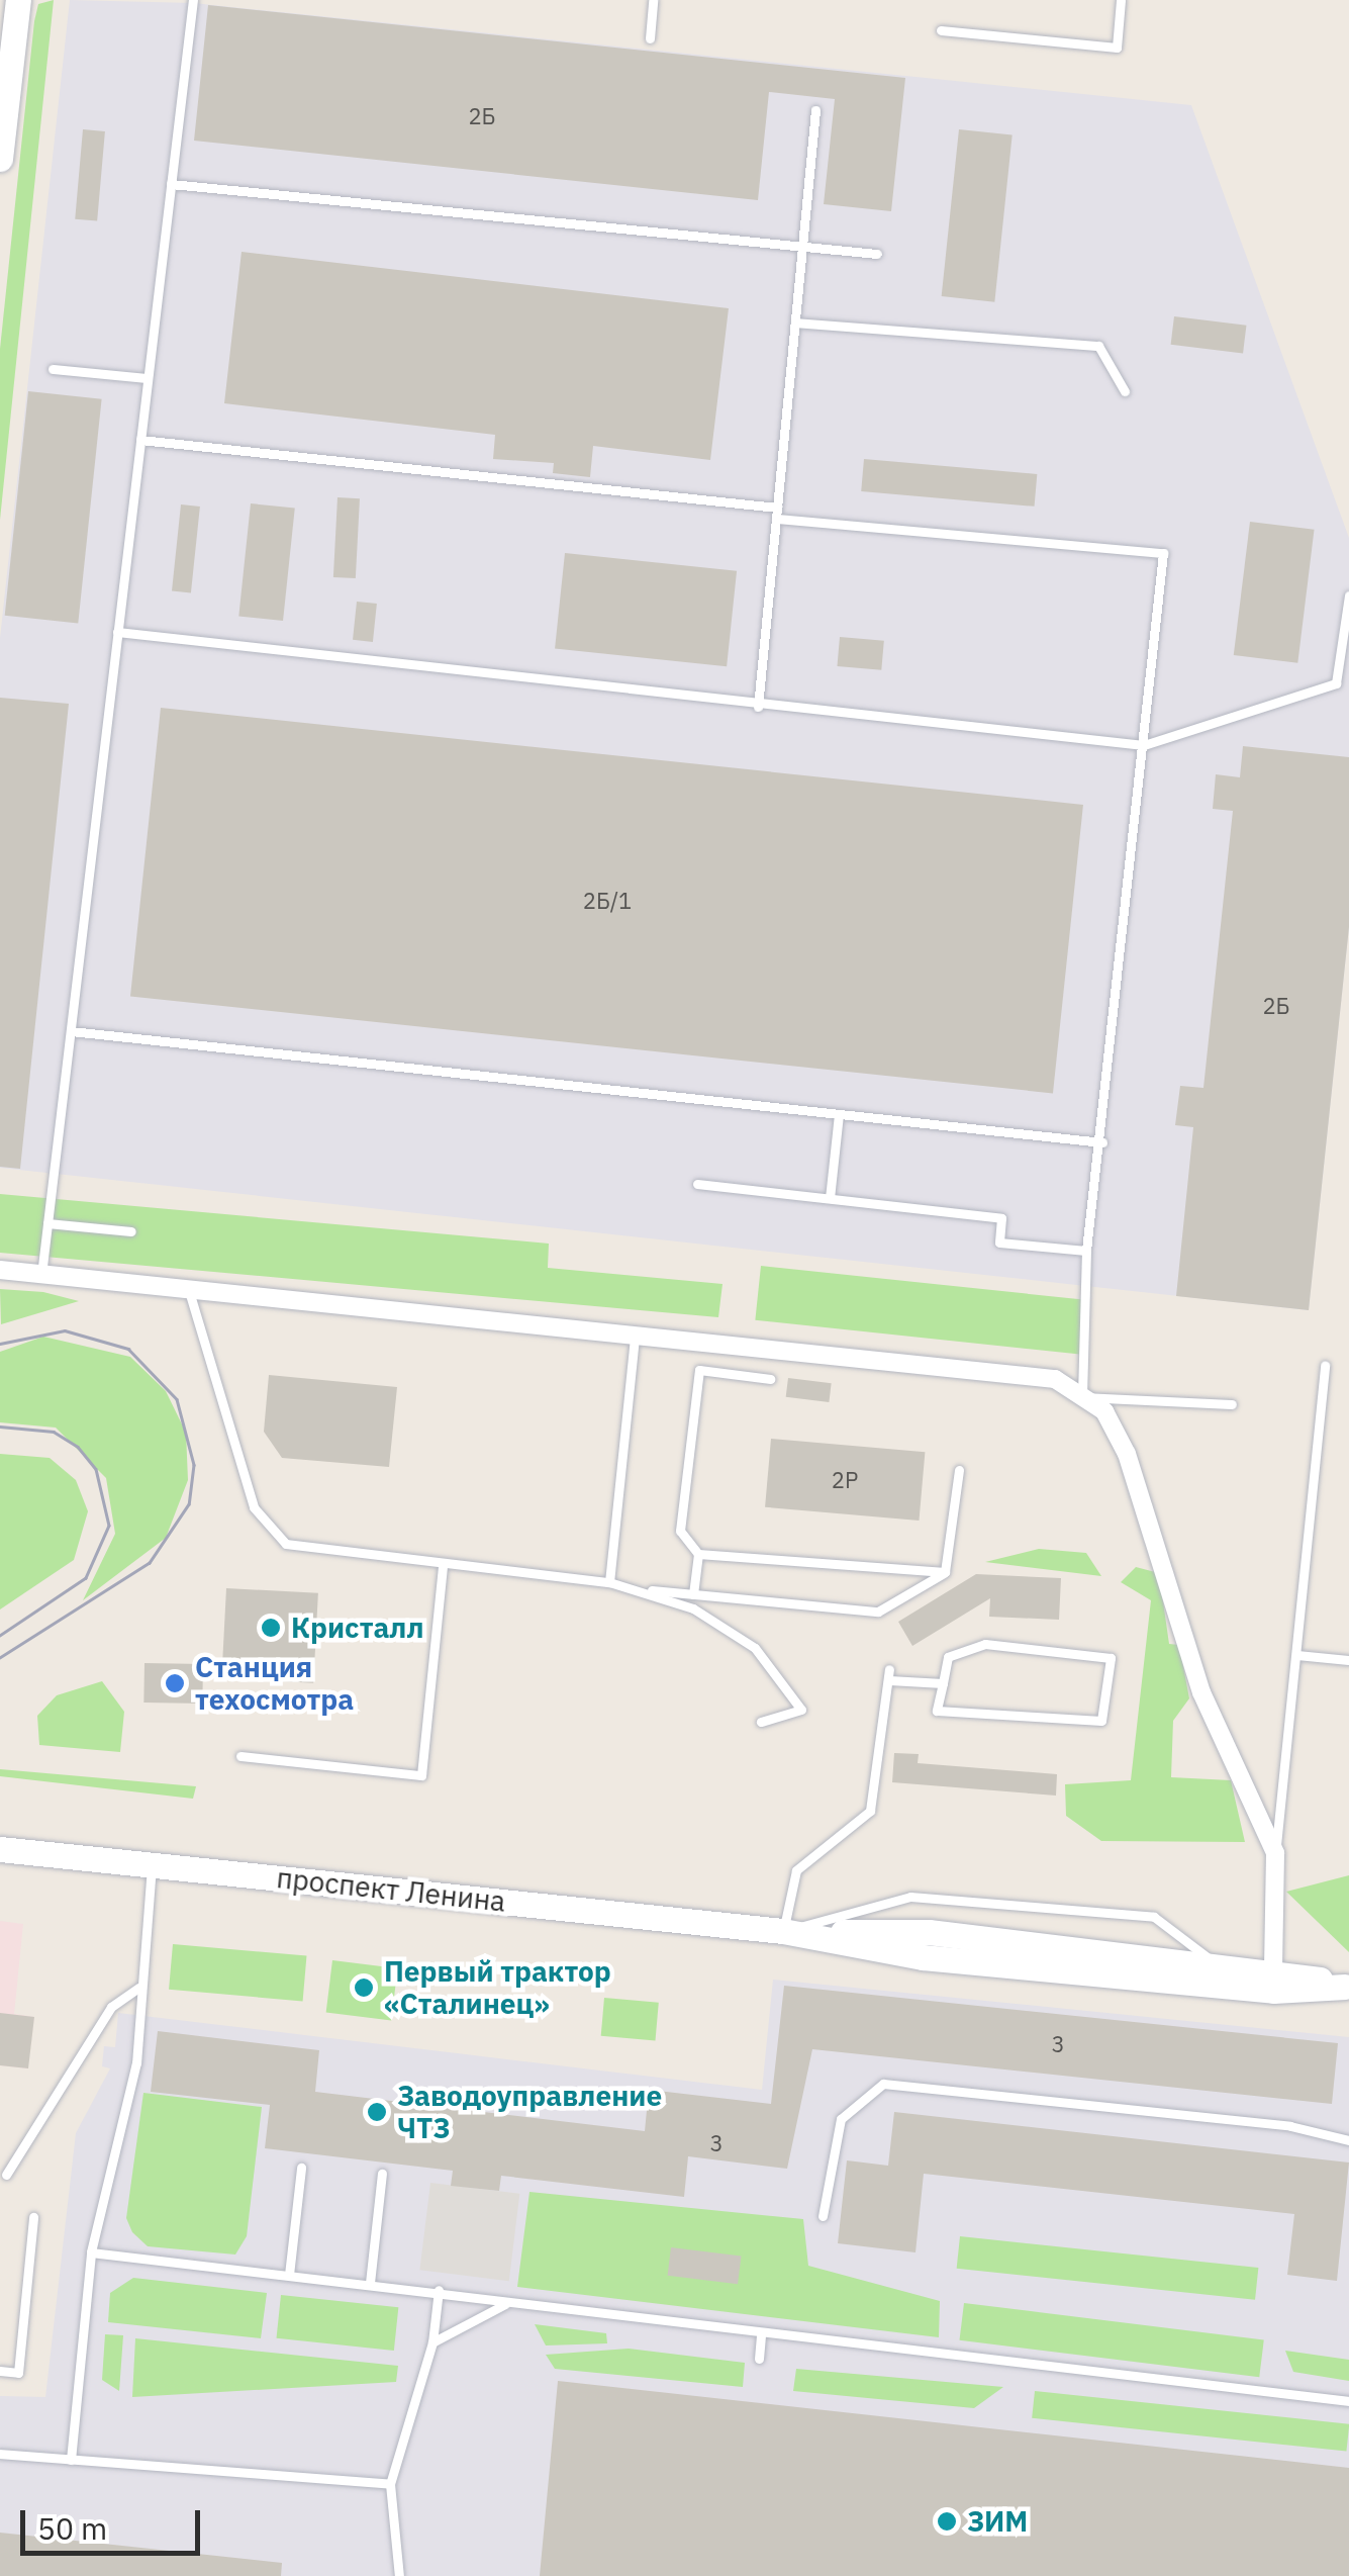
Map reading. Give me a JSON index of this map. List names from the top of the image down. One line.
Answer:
{"streets":{"street":["проспект Ленина"]},"places":["Кристалл","Станция техосмотра","Первый трактор «Сталинец»","Заводоуправление ЧТЗ","ЗИМ"],"house_numbers":["2Б","2Б/1","2Б","2Р","3","3"],"scale_bar":"50 m"}
